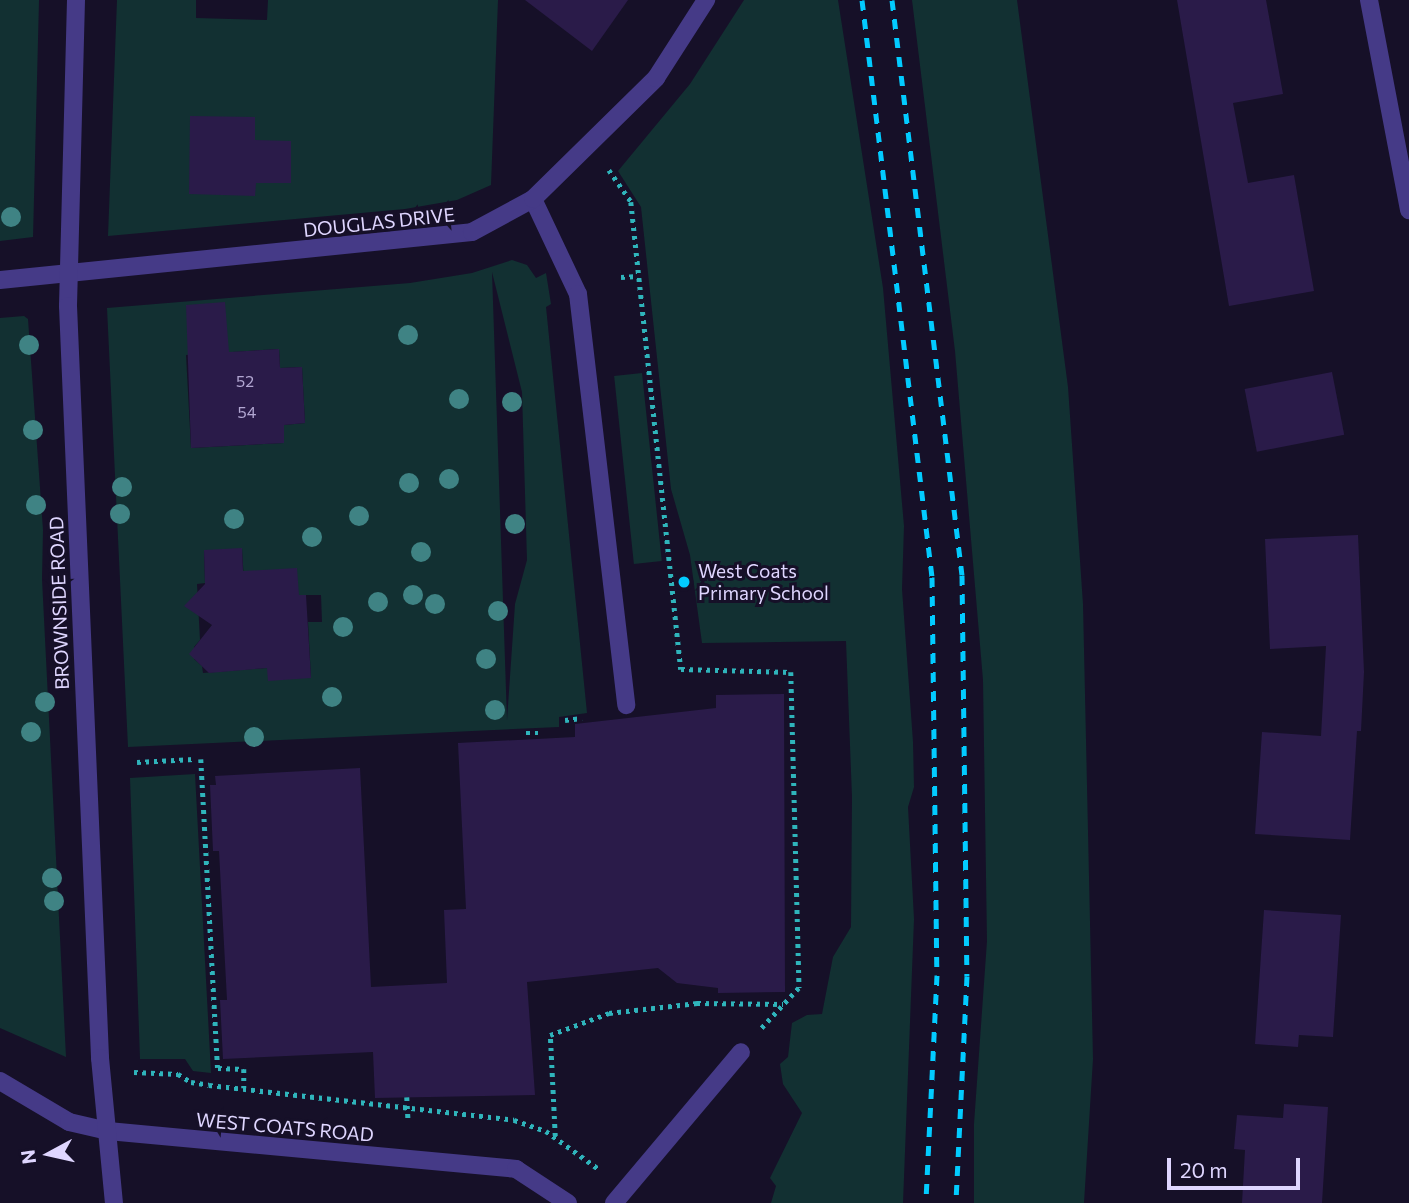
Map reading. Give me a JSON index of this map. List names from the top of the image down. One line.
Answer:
{"streets":{"street":["DOUGLAS DRIVE","BROWNSIDE ROAD","WEST COATS ROAD"]},"crossings":[["DOUGLAS DRIVE","BROWNSIDE ROAD"],["BROWNSIDE ROAD","WEST COATS ROAD"]],"places":["West Coats Primary School"],"house_numbers":["52","54"],"scale_bar":"20 m","north":"left"}
